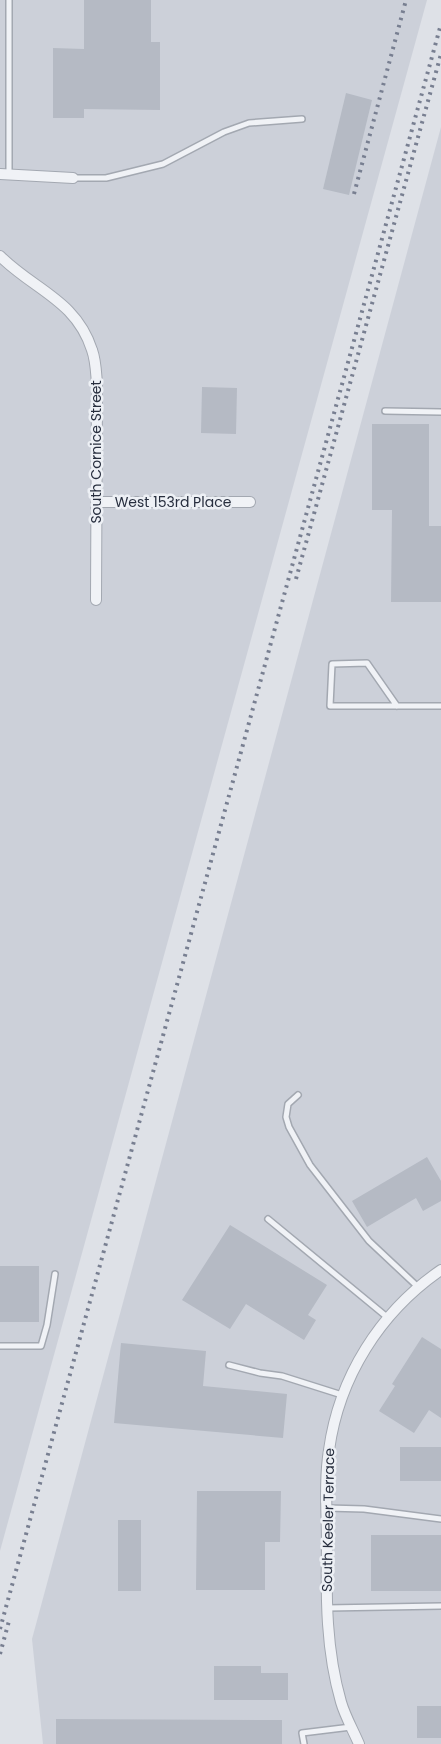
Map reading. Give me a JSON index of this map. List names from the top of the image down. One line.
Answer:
{"streets":{"street":["South Cornice Street","West 153rd Place","South Keeler Terrace"]},"crossings":[["South Cornice Street","West 153rd Place"]]}
